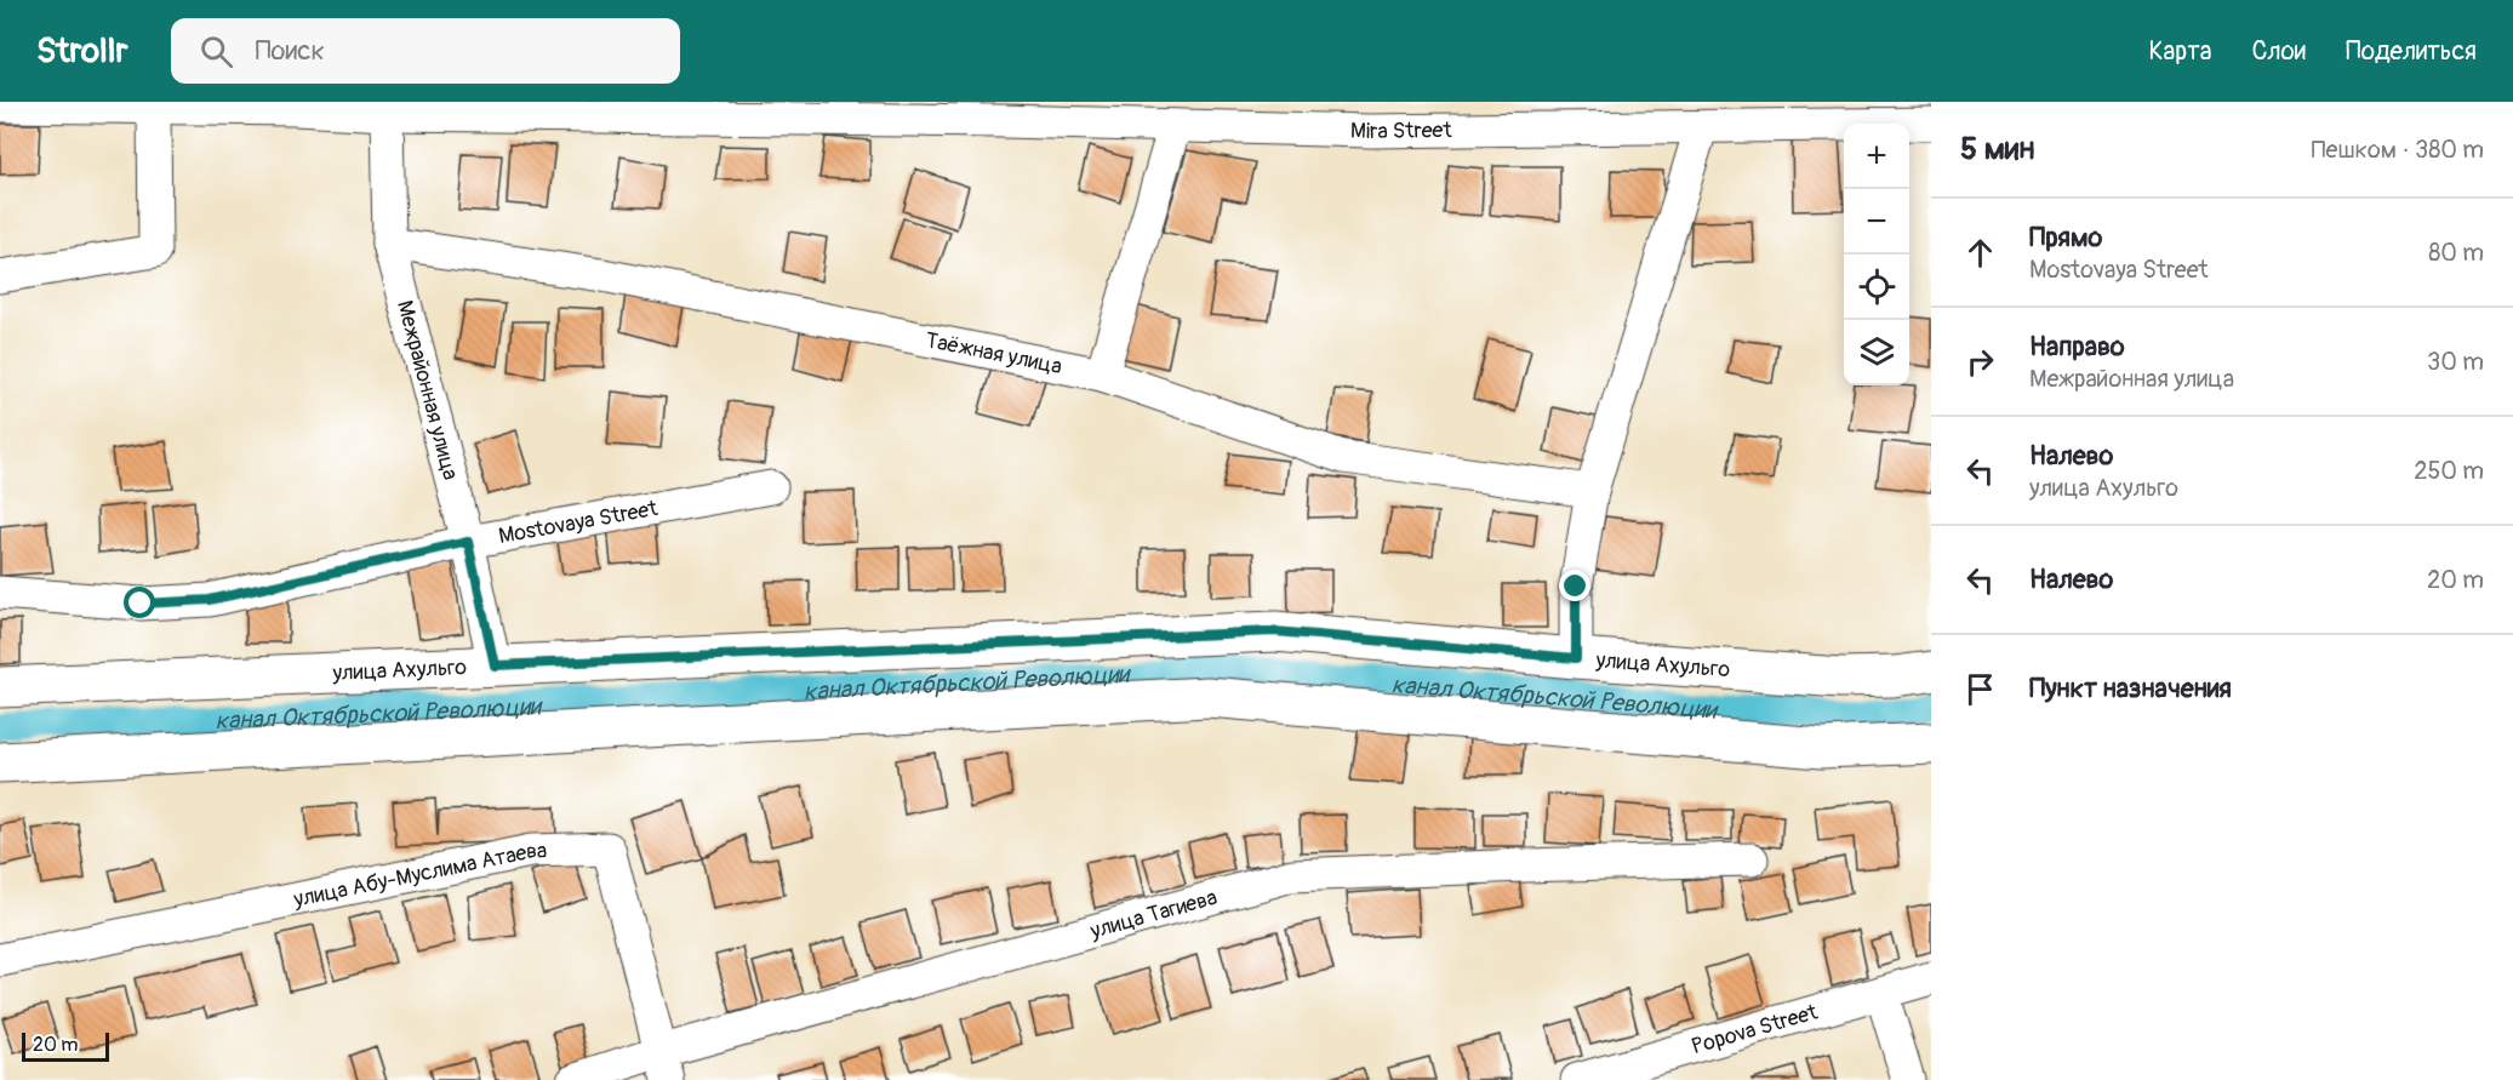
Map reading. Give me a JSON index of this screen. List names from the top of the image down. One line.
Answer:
{"streets":{"main road":["улица Ахульго"],"street":["Mira Street","Таёжная улица","Межрайонная улица","Mostovaya Street","улица Абу-Муслима Атаева","улица Тагиева","Popova Street"]},"crossings":[["Mira Street","Межрайонная улица"],["Таёжная улица","Межрайонная улица"],["Межрайонная улица","Mostovaya Street"],["Межрайонная улица","улица Ахульго"],["улица Абу-Муслима Атаева","улица Тагиева"]],"water":["канал Октябрьской Революции"],"scale_bar":"20 m","page":{"header":"Strollr","search":"Поиск","nav":["Карта","Слои","Поделиться"],"heading":["5 мин","Пешком · 380 m"],"map_buttons":["+","−"],"list":[["Прямо","Mostovaya Street","80 m"],["Направо","Межрайонная улица","30 m"],["Налево","улица Ахульго","250 m"],["Налево","20 m"],"Пункт назначения"],"scale":"20 m"}}
